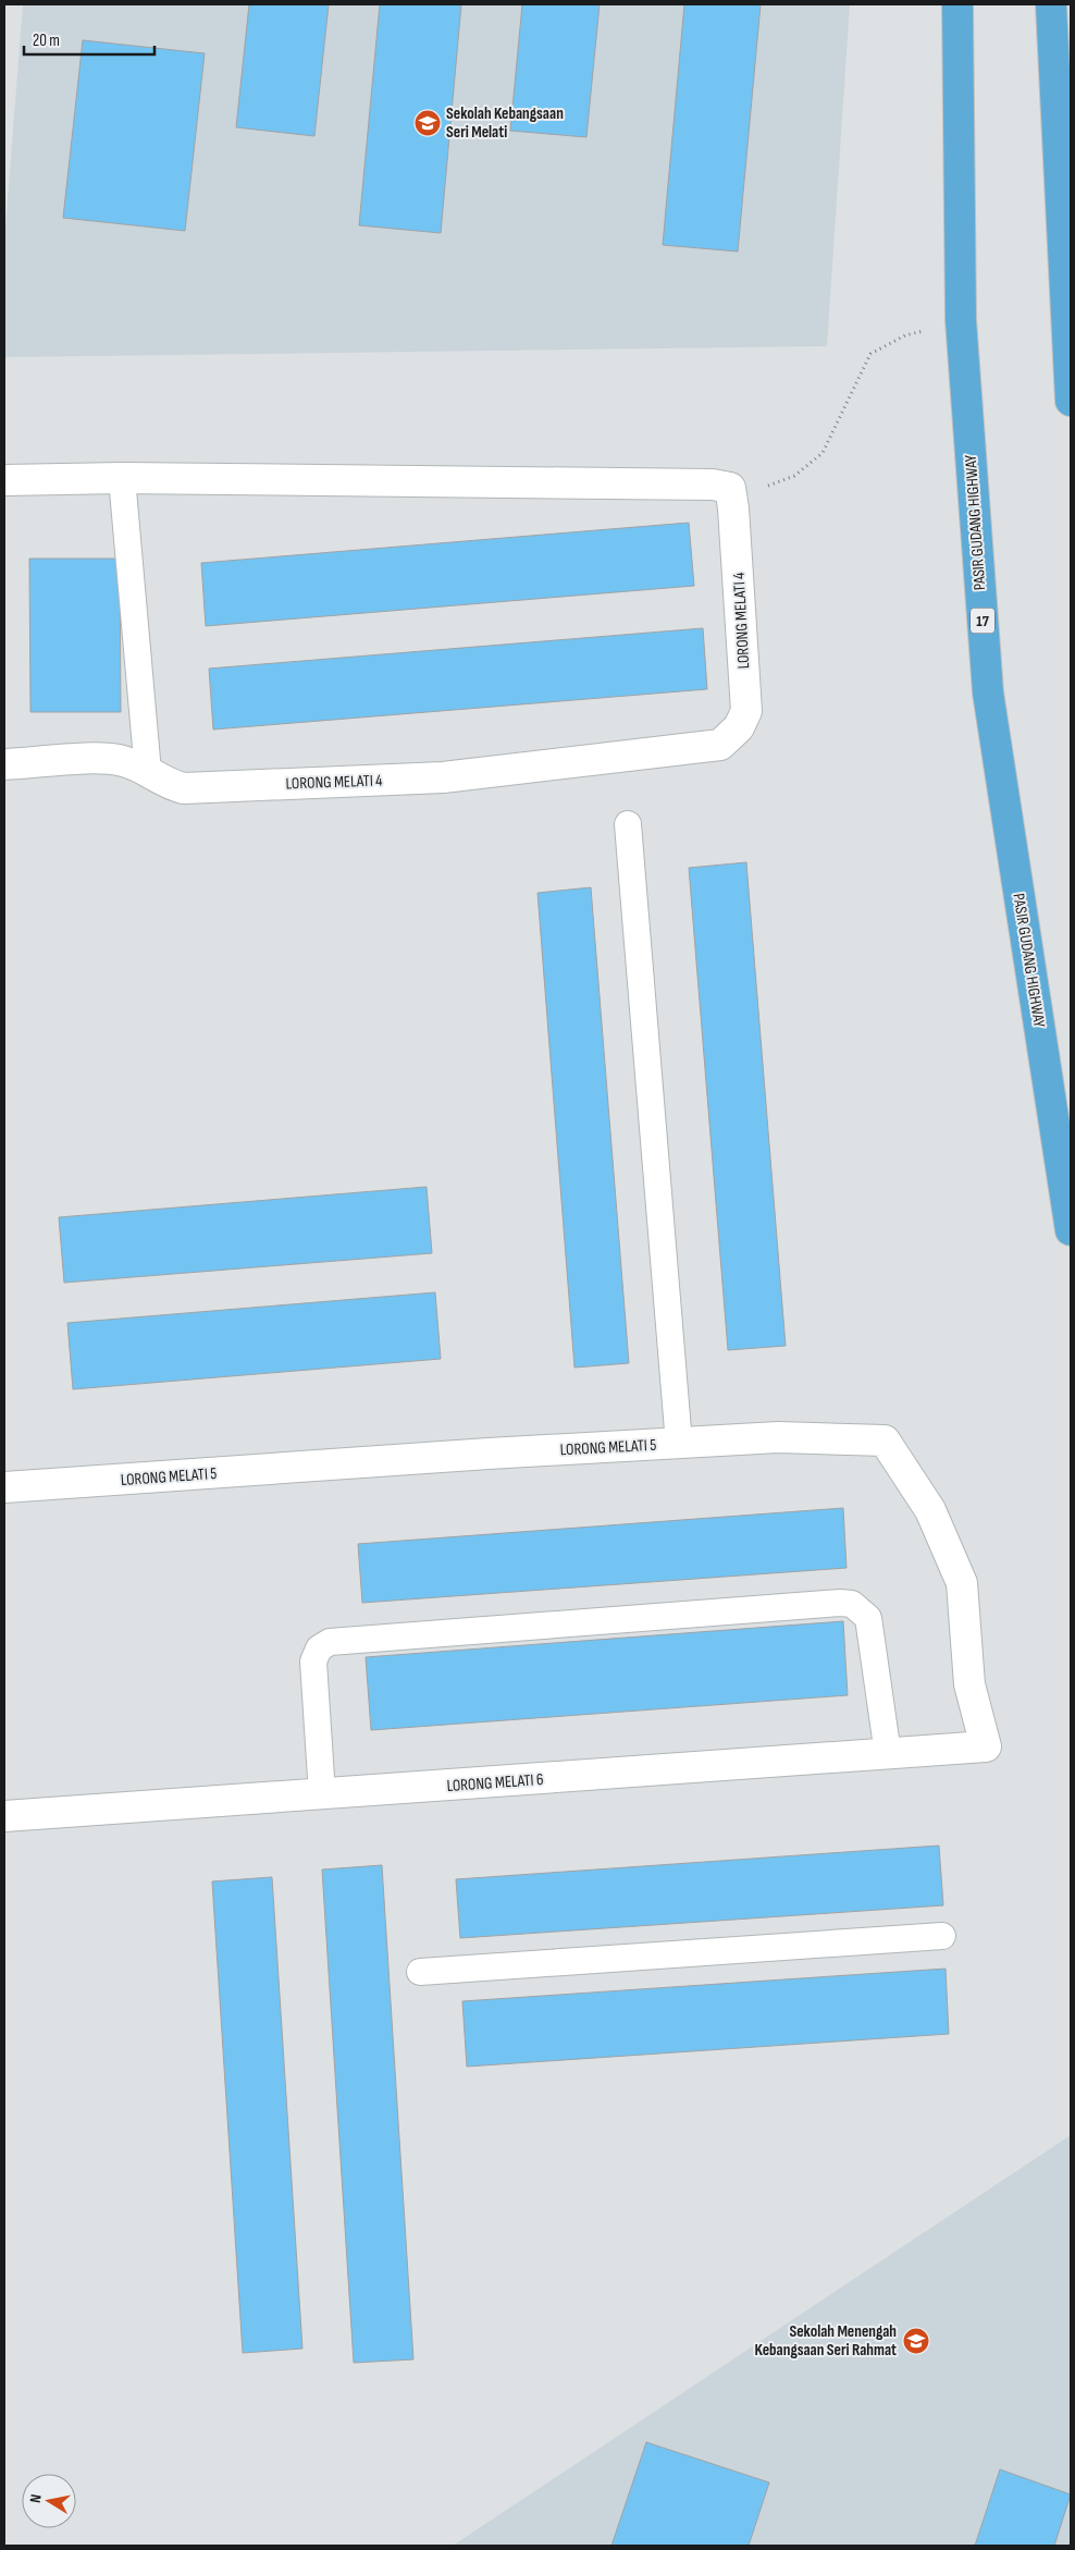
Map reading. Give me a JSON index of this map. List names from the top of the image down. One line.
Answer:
{"streets":{"highway":["PASIR GUDANG HIGHWAY","17"],"street":["LORONG MELATI 4","LORONG MELATI 5","LORONG MELATI 6"]},"crossings":[["LORONG MELATI 5","LORONG MELATI 6"]],"places":{"school or university":["Sekolah Kebangsaan Seri Melati","Sekolah Menengah Kebangsaan Seri Rahmat"]},"scale_bar":"20 m","north":"left"}
